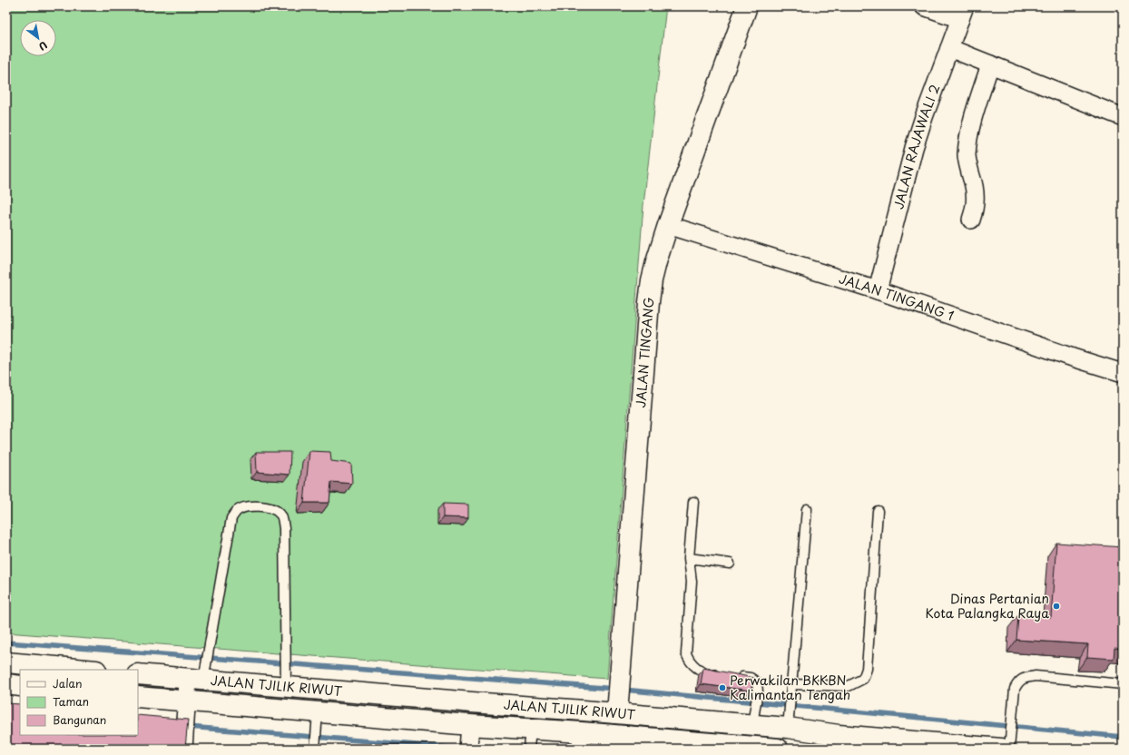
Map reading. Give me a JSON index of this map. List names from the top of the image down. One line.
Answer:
{"streets":{"main road":["JALAN TINGANG","JALAN TJILIK RIWUT"],"street":["JALAN RAJAWALI 2","JALAN TINGANG 1"]},"crossings":[["JALAN RAJAWALI 2","JALAN TINGANG 1"],["JALAN TINGANG 1","JALAN TINGANG"],["JALAN TINGANG","JALAN TJILIK RIWUT"]],"places":["Dinas Pertanian Kota Palangka Raya","Perwakilan BKKBN Kalimantan Tengah"],"legend":["Jalan","Taman","Bangunan"],"north":"bottom right"}
